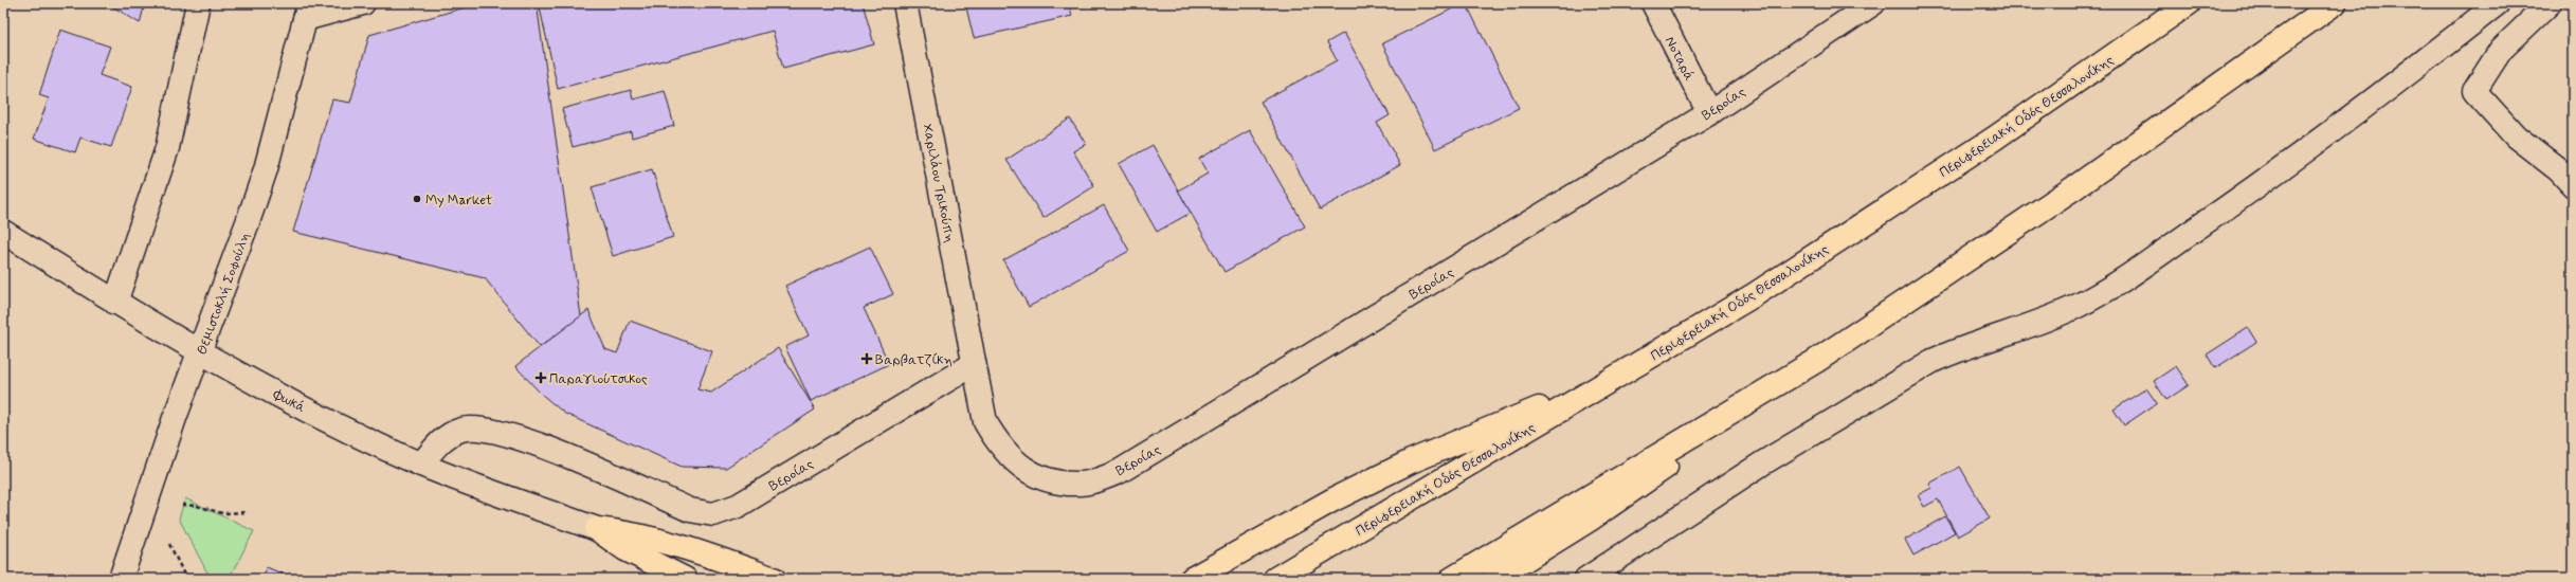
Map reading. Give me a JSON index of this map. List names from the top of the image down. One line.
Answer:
{"streets":{"highway":["Περιφερειακή Οδός Θεσσαλονίκης"],"street":["Νοταρά","Βεροίας","Χαριλάου Τρικούπη","Θεμιστοκλή Σοφούλη","Φωκά"]},"crossings":[["Νοταρά","Βεροίας"],["Βεροίας","Χαριλάου Τρικούπη"],["Βεροίας","Φωκά"],["Θεμιστοκλή Σοφούλη","Φωκά"]],"places":{"other":["My Market"],"health":["Βαρβατζίκη","Παραγιούτσικος"]}}
